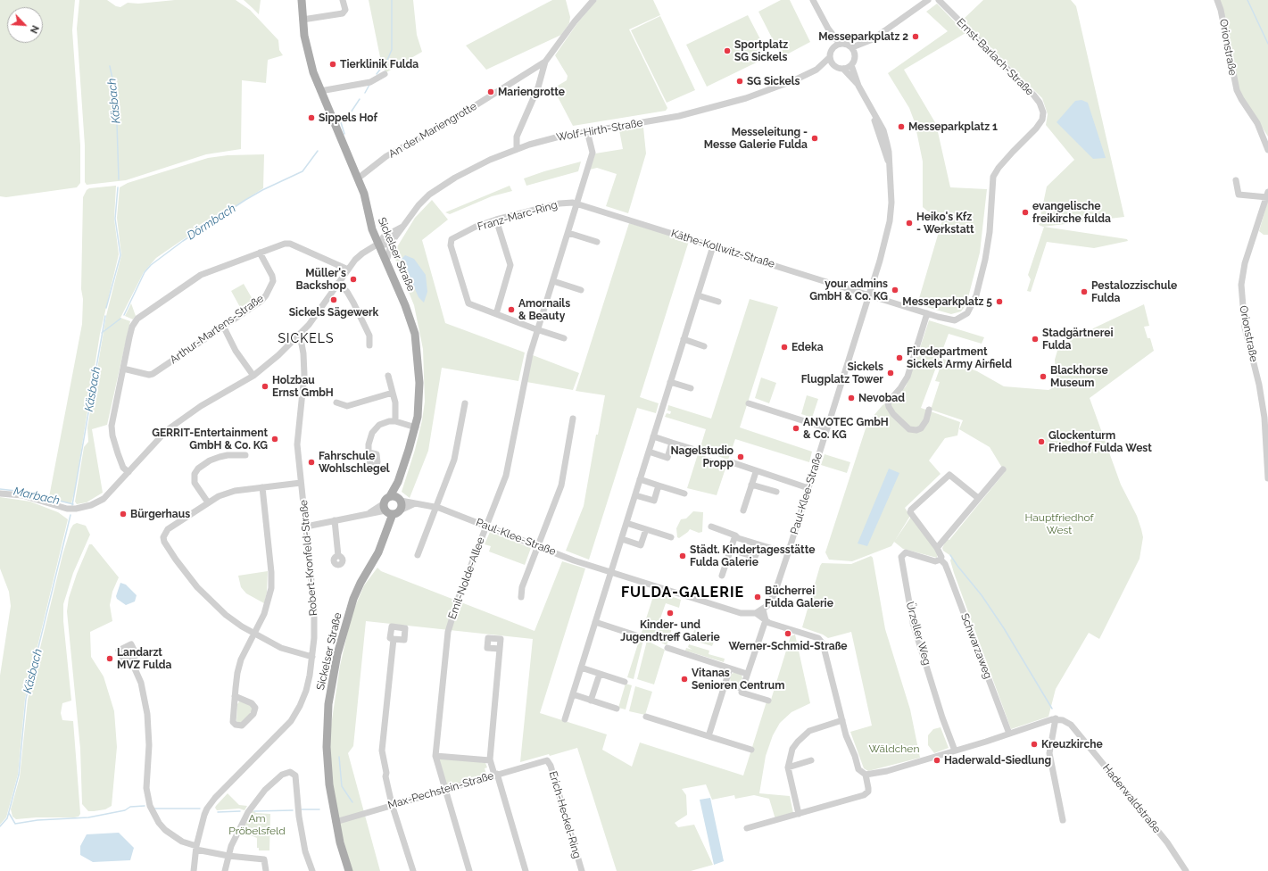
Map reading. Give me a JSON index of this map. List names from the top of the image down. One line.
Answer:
{"streets":{"main road":["Sickelser Straße"],"street":["Orionstraße","Ernst-Barlach-Straße","An der Mariengrotte","Wolf-Hirth-Straße","Franz-Marc-Ring","Käthe-Kollwitz-Straße","Arthur-Martens-Straße","Paul-Klee-Straße","Robert-Kronfeld-Straße","Emil-Nolde-Allee","Ürzeller Weg","Schwarzaweg","Max-Pechstein-Straße","Haderwaldstraße","Erich-Heckel-Ring"]},"crossings":[["Ernst-Barlach-Straße","Käthe-Kollwitz-Straße"],["Ernst-Barlach-Straße","Paul-Klee-Straße"],["An der Mariengrotte","Sickelser Straße"],["Wolf-Hirth-Straße","Sickelser Straße"],["Wolf-Hirth-Straße","Paul-Klee-Straße"],["Wolf-Hirth-Straße","Emil-Nolde-Allee"],["Franz-Marc-Ring","Käthe-Kollwitz-Straße"],["Franz-Marc-Ring","Emil-Nolde-Allee"],["Käthe-Kollwitz-Straße","Paul-Klee-Straße"],["Käthe-Kollwitz-Straße","Emil-Nolde-Allee"],["Sickelser Straße","Paul-Klee-Straße"],["Sickelser Straße","Max-Pechstein-Straße"],["Paul-Klee-Straße","Emil-Nolde-Allee"],["Emil-Nolde-Allee","Max-Pechstein-Straße"],["Ürzeller Weg","Schwarzaweg"],["Max-Pechstein-Straße","Erich-Heckel-Ring"]],"districts":["SICKELS","FULDA-GALERIE"],"water":["Käsbach","Dörmbach","Marbach"],"parks":["Hauptfriedhof West","Wäldchen","Am Pröbelsfeld"],"places":["Messeparkplatz 2","Sportplatz SG Sickels","Tierklinik Fulda","SG Sickels","Mariengrotte","Sippels Hof","Messeparkplatz 1","Messeleitung - Messe Galerie Fulda","evangelische freikirche fulda","Heiko's Kfz - Werkstatt","Müller's Backshop","your admins GmbH & Co. KG","Pestalozzischule Fulda","Sickels Sägewerk","Messeparkplatz 5","Amornails & Beauty","Stadgärtnerei Fulda","Edeka","Firedepartment Sickels Army Airfield","Sickels Flugplatz Tower","Blackhorse Museum","Holzbau Ernst GmbH","Nevobad","ANVOTEC GmbH & Co. KG","GERRIT-Entertainment GmbH & Co. KG","Glockenturm Friedhof Fulda West","Nagelstudio Propp","Fahrschule Wohlschlegel","Bürgerhaus","Städt. Kindertagesstätte Fulda Galerie","Bücherrei Fulda Galerie","Kinder- und Jugendtreff Galerie","Werner-Schmid-Straße","Landarzt MVZ Fulda","Vitanas Senioren Centrum","Kreuzkirche","Haderwald-Siedlung"],"north":"bottom right"}
